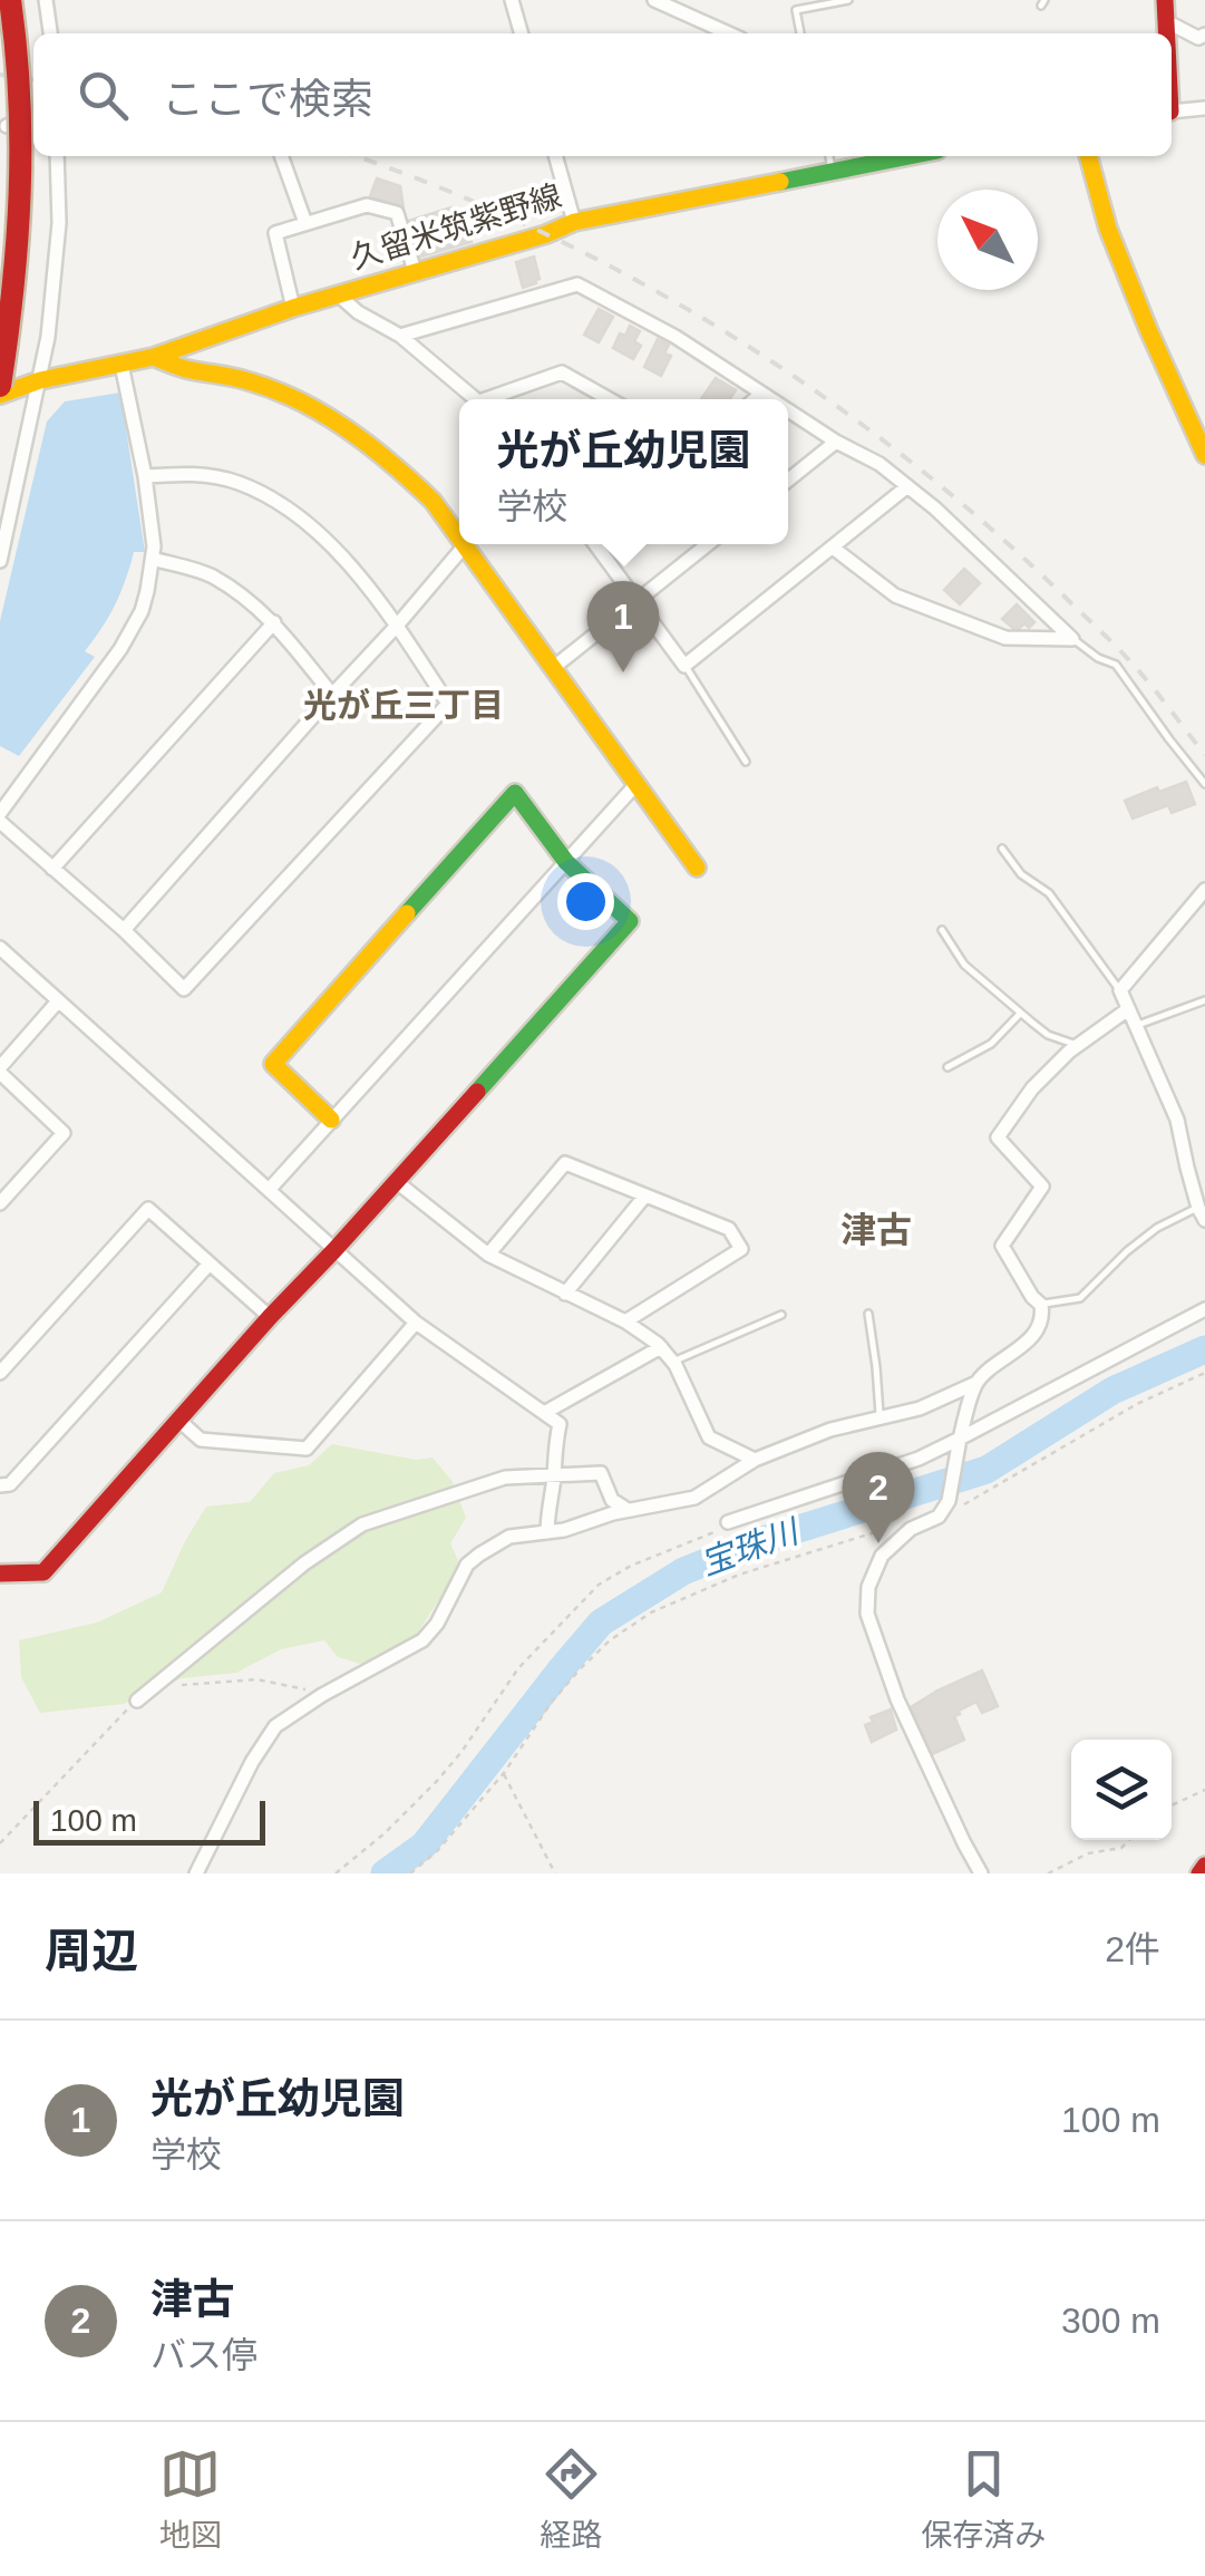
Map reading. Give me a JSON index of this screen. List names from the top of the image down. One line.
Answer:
{"streets":{"main road":["久留米筑紫野線"]},"districts":["光が丘三丁目","津古"],"water":["宝珠川"],"scale_bar":"100 m","north":"top left","page":{"search":"ここで検索","popup":["光が丘幼児園","学校"],"pins":["1","2"],"scale":"100 m","heading":["周辺","2件"],"list":[{"mark":"1","name":"光が丘幼児園","note":"学校","value":"100 m"},{"mark":"2","name":"津古","note":"バス停","value":"300 m"}],"nav":["地図","経路","保存済み"]}}
